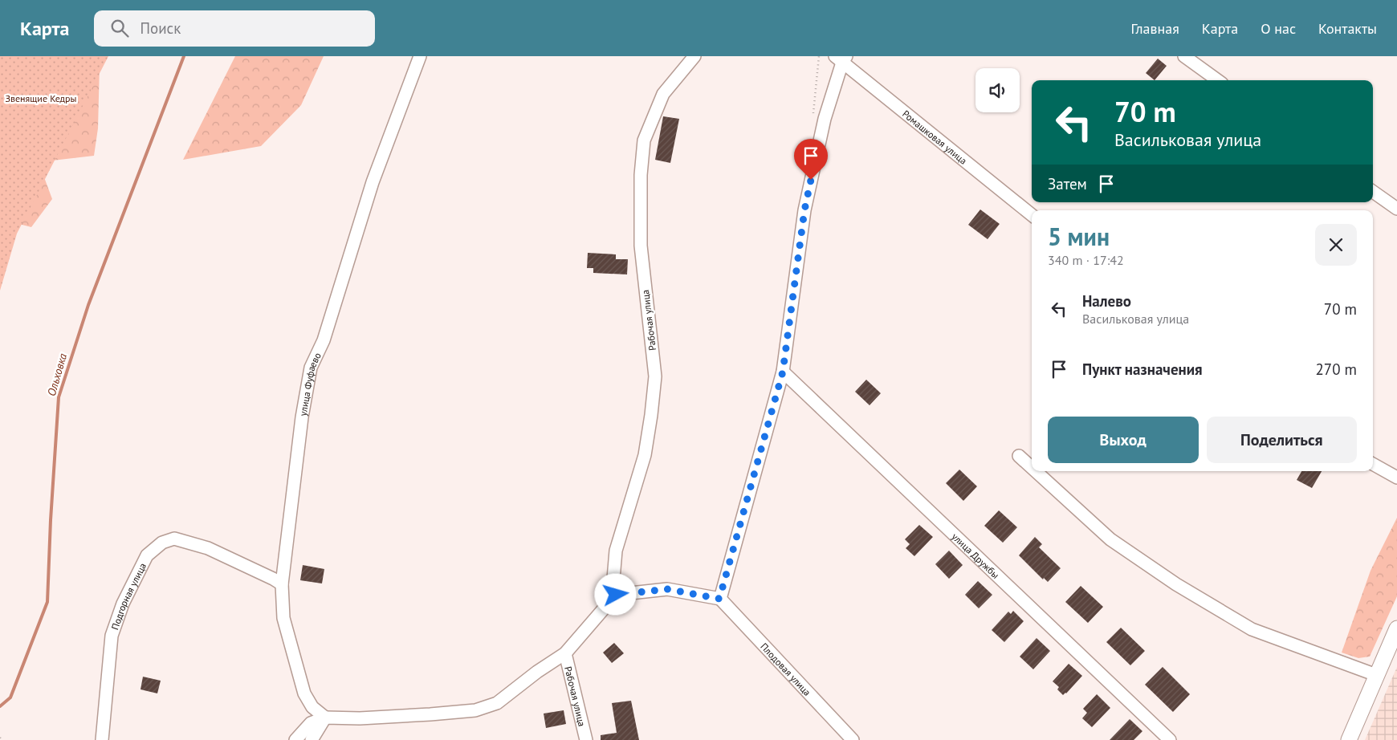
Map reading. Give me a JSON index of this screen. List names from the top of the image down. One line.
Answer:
{"streets":{"street":["Ромашковая улица","Рабочая улица","улица Фуфаево","улица Дружбы","Подгорная улица","Плодовая улица"]},"crossings":[["улица Фуфаево","Подгорная улица"]],"water":["Ольховка"],"parks":["Звенящие Кедры"],"page":{"header":"Карта","search":"Поиск","nav":["Главная","Карта","О нас","Контакты"],"turn":["70 m","Васильковая улица"],"then":"Затем","heading":["5 мин","340 m · 17:42"],"list":[{"name":"Налево","note":"Васильковая улица","value":"70 m"},{"name":"Пункт назначения","value":"270 m"}],"buttons":["Выход","Поделиться"]}}
